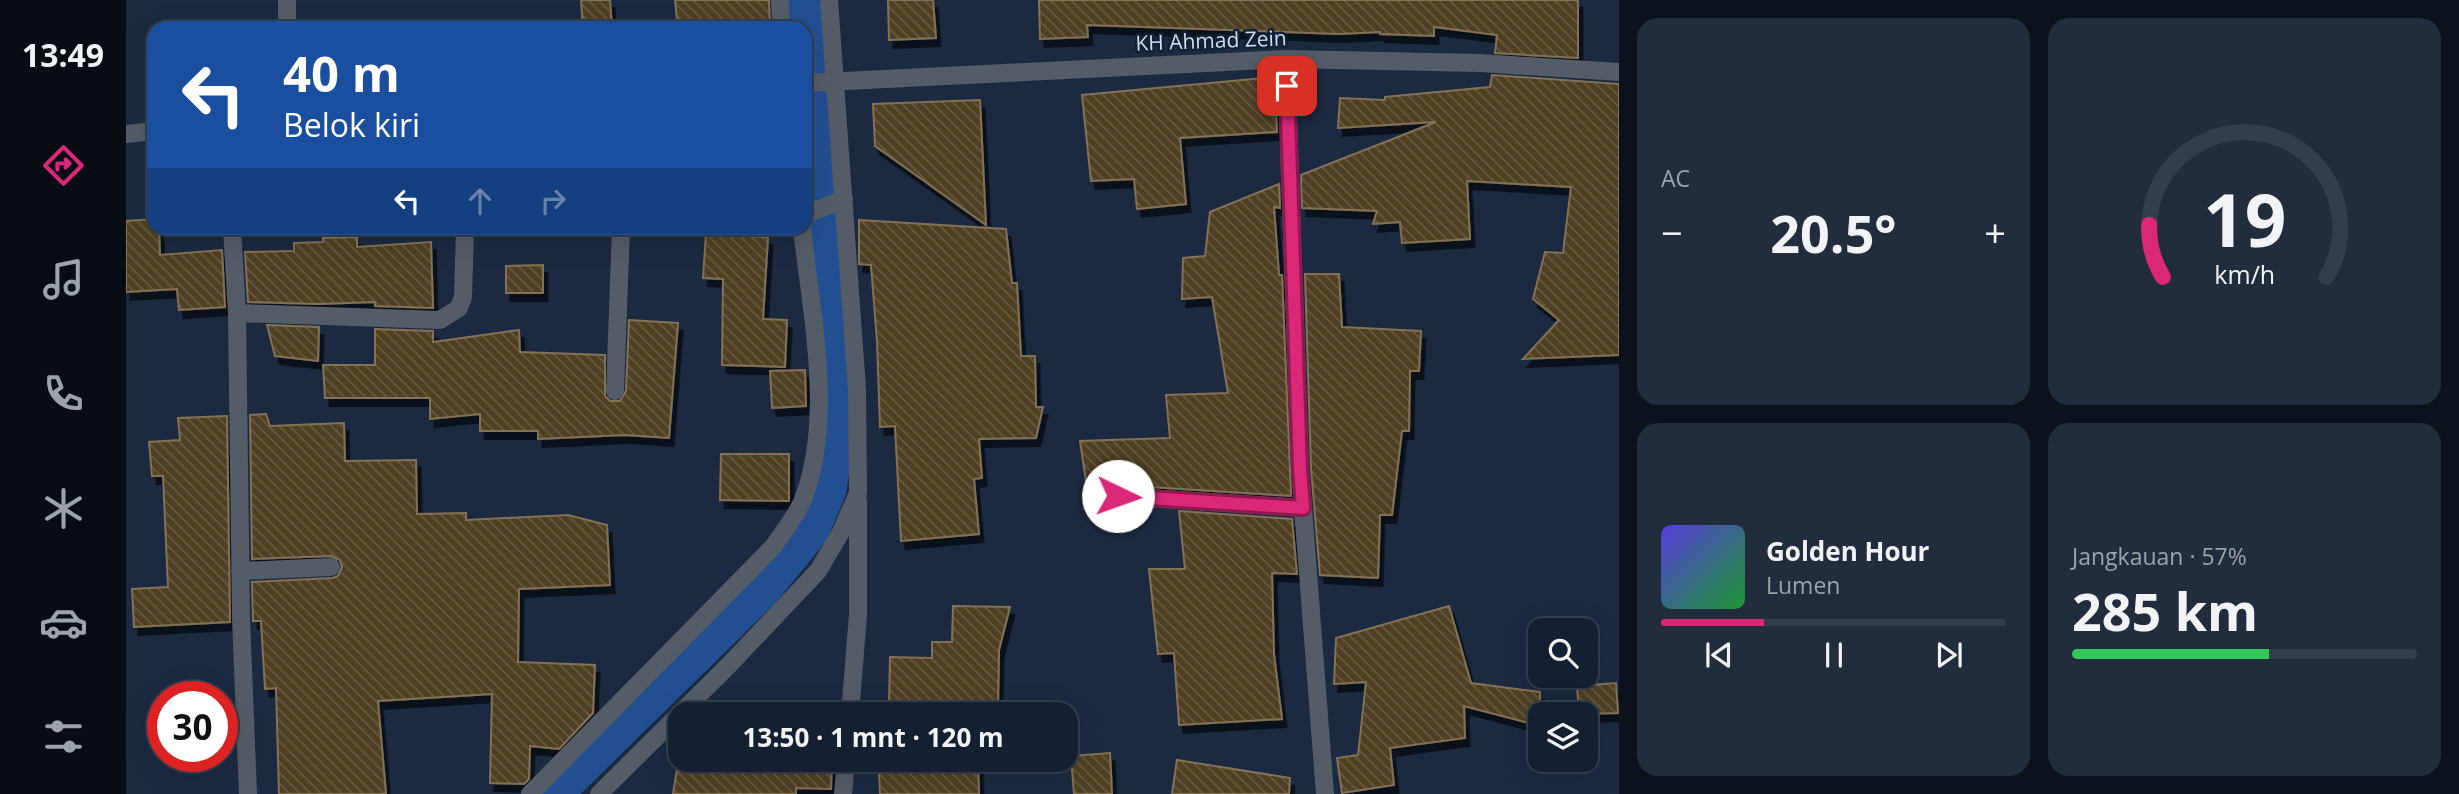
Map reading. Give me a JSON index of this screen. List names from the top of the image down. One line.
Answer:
{"streets":{"street":["KH Ahmad Zein"]},"page":{"tabs":"13:49","tile":["AC",["Jangkauan · 57%","285 km"]],"turn":["40 m","Belok kiri"],"heat":["−","20.5°","+"],"song":["Golden Hour","Lumen"],"limit":"30","trip":"13:50 · 1 mnt · 120 m","gauge":["19","km/h"]}}
